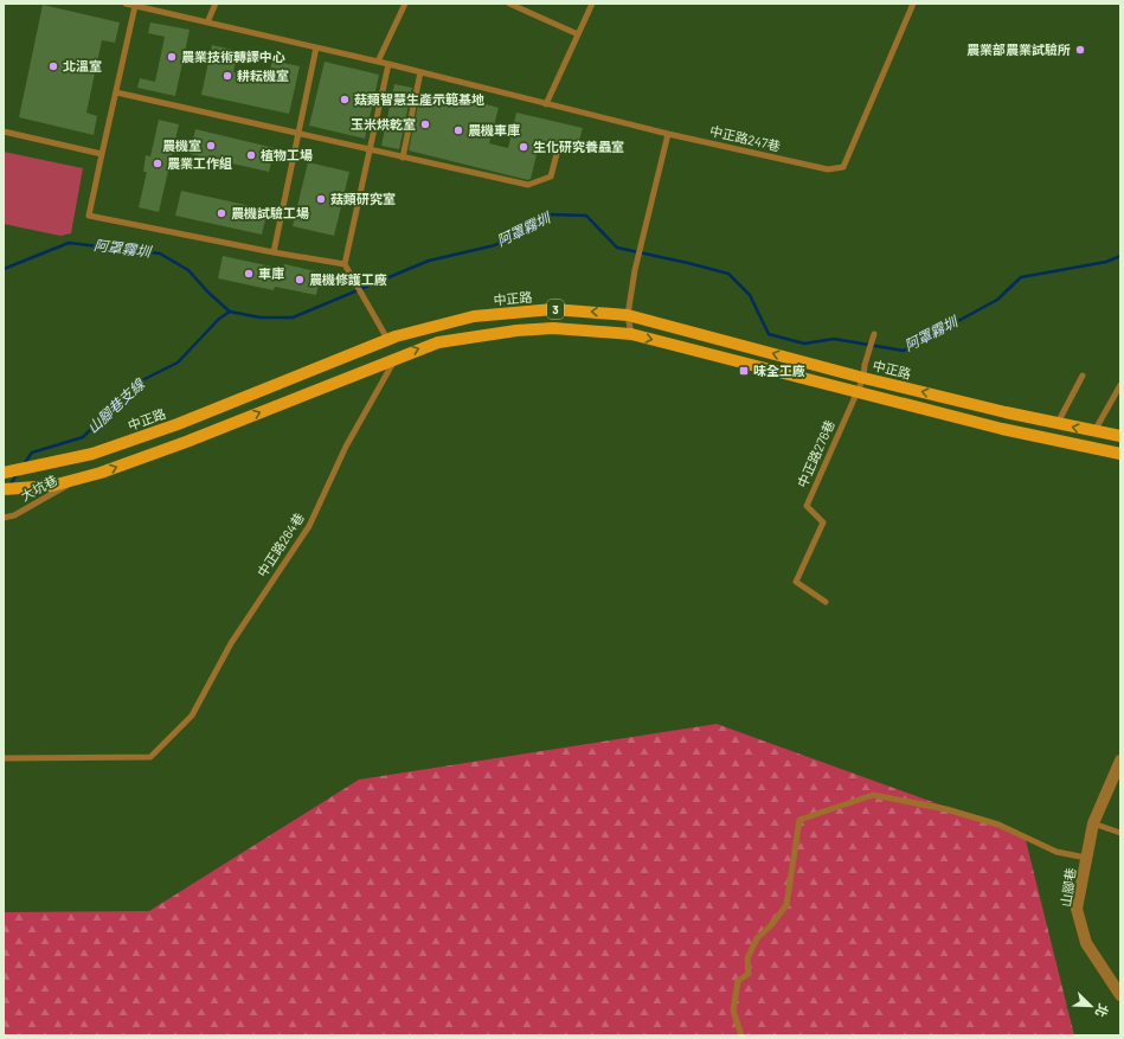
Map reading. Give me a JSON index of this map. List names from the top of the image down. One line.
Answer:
{"streets":{"main road":["中正路","3"],"street":["山腳巷"],"lane":["中正路247巷","中正路276巷","大坑巷","中正路264巷"]},"crossings":[["中正路","中正路276巷"],["3","中正路276巷"],["3","大坑巷"],["3","中正路264巷"]],"water":["阿罩霧圳","山腳巷支線"],"places":{"other":["農業部農業試驗所","農業技術轉譯中心","北溫室","耕耘機室","菇類智慧生產示範基地","玉米烘乾室","農機車庫","農機室","生化研究養蟲室","植物工場","農業工作組","菇類研究室","農機試驗工場","車庫","農機修護工廠"],"transit":["味全工廠"]},"north":"bottom right"}
